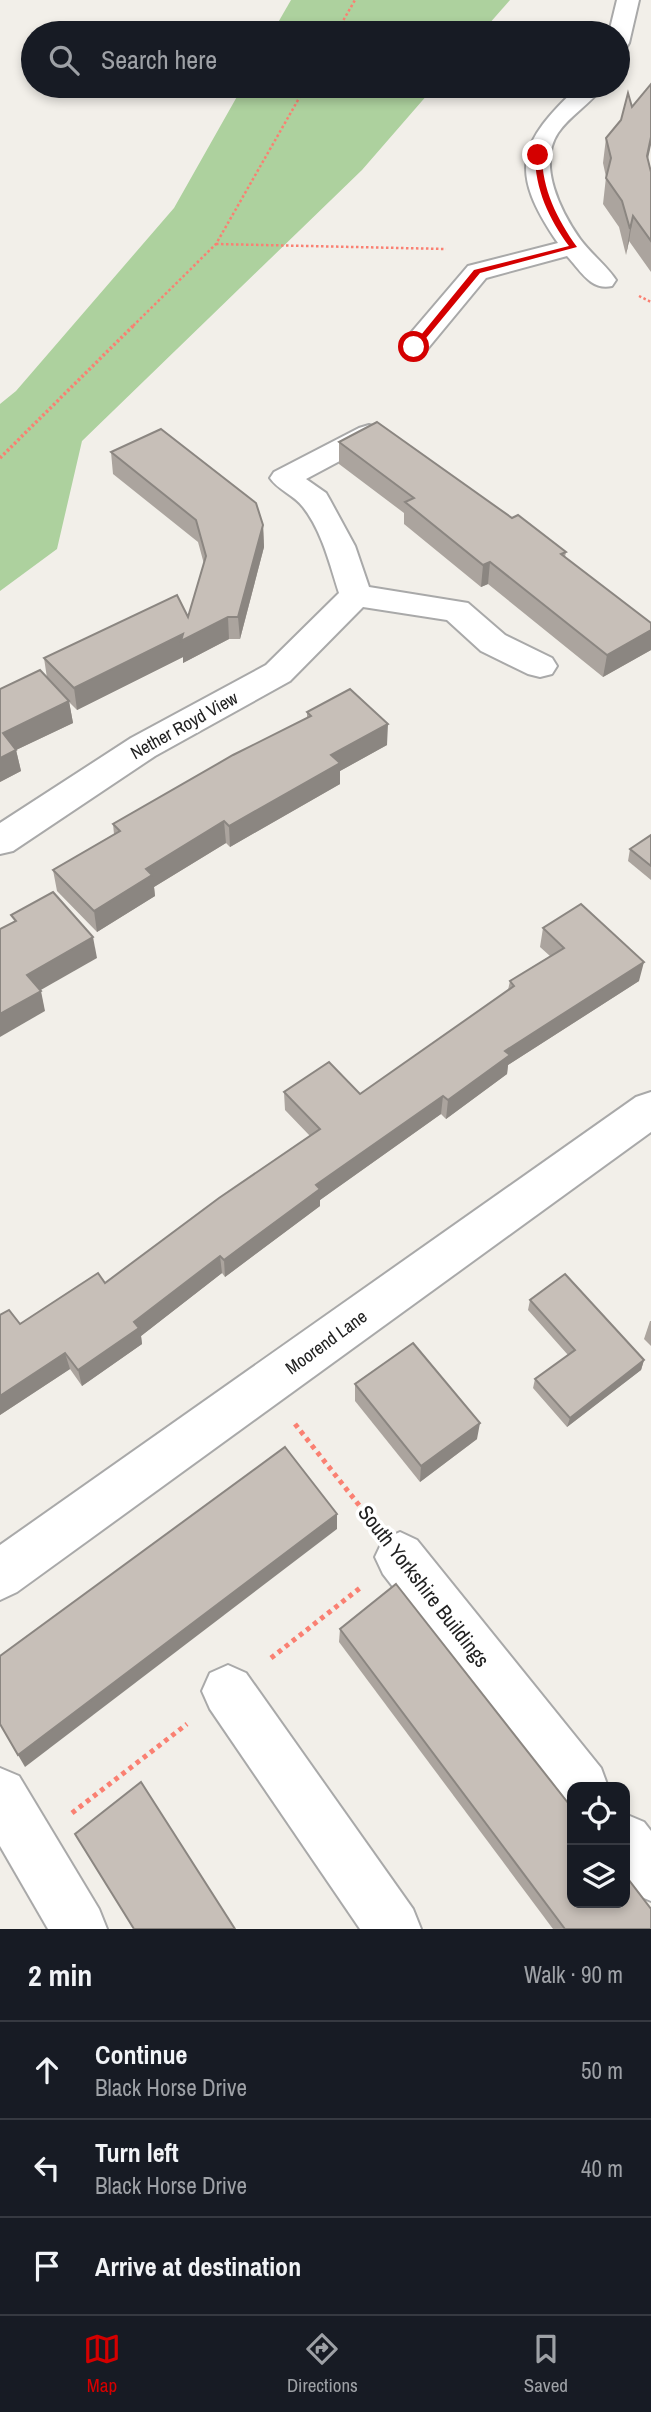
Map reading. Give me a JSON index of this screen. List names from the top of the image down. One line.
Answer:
{"streets":{"street":["Nether Royd View","Moorend Lane","South Yorkshire Buildings"]},"crossings":[["Moorend Lane","South Yorkshire Buildings"]],"page":{"search":"Search here","heading":["2 min","Walk · 90 m"],"list":[["Continue","Black Horse Drive","50 m"],["Turn left","Black Horse Drive","40 m"],"Arrive at destination"],"nav":["Map","Directions","Saved"]}}
